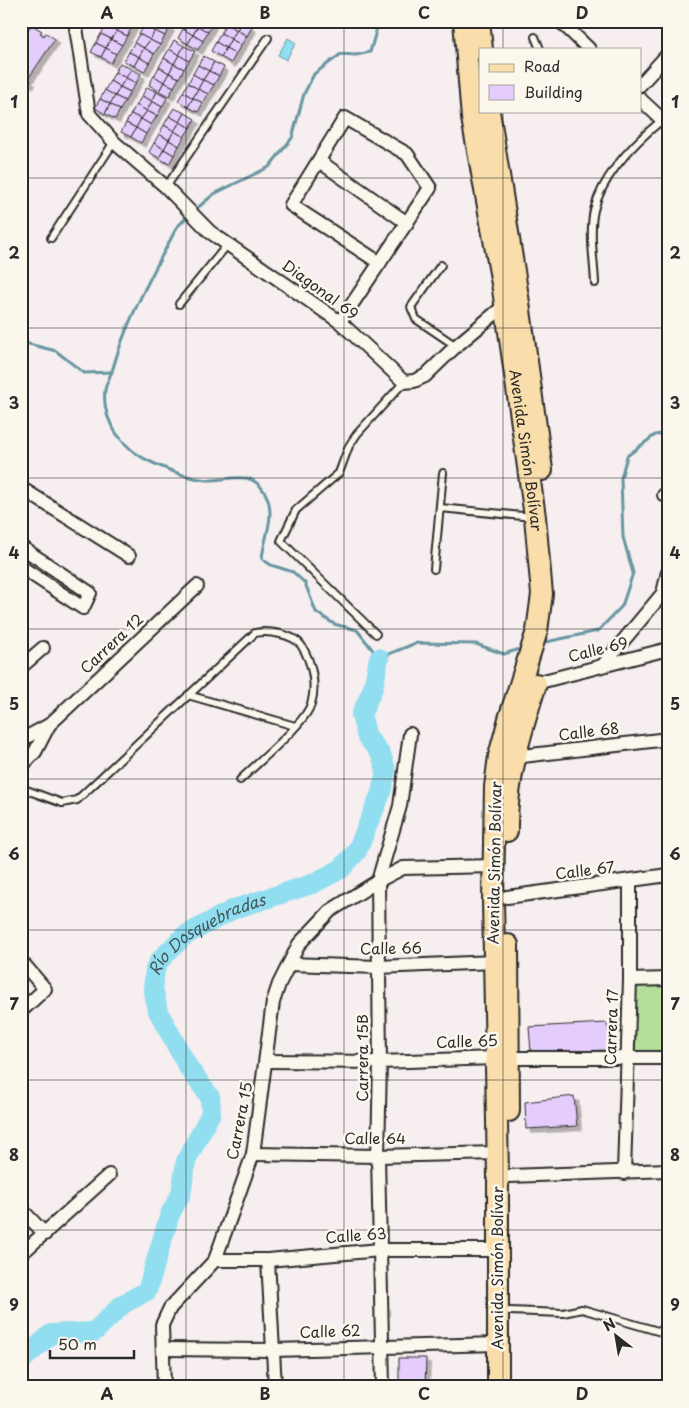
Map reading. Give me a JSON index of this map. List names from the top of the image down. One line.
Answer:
{"streets":{"main road":["Avenida Simón Bolívar"],"street":["Diagonal 69","Carrera 12","Calle 69","Calle 68","Calle 67","Calle 66","Carrera 17","Calle 65","Carrera 15B","Carrera 15","Calle 64","Calle 63","Calle 62"]},"crossings":[["Avenida Simón Bolívar","Calle 69"],["Avenida Simón Bolívar","Calle 68"],["Avenida Simón Bolívar","Calle 67"],["Avenida Simón Bolívar","Calle 66"],["Avenida Simón Bolívar","Calle 65"],["Avenida Simón Bolívar","Calle 64"],["Avenida Simón Bolívar","Calle 63"],["Avenida Simón Bolívar","Calle 62"],["Calle 67","Carrera 17"],["Calle 66","Carrera 15B"],["Calle 66","Carrera 15"],["Carrera 17","Calle 65"],["Calle 65","Carrera 15B"],["Calle 65","Carrera 15"],["Carrera 15B","Carrera 15"],["Carrera 15B","Calle 64"],["Carrera 15B","Calle 63"],["Carrera 15B","Calle 62"],["Carrera 15","Calle 64"],["Carrera 15","Calle 63"],["Carrera 15","Calle 62"]],"water":["Río Dosquebradas"],"legend":["Road","Building"],"scale_bar":"50 m","north":"top left","grid":{"columns":["A","B","C","D"],"rows":["1","2","3","4","5","6","7","8","9"]}}
